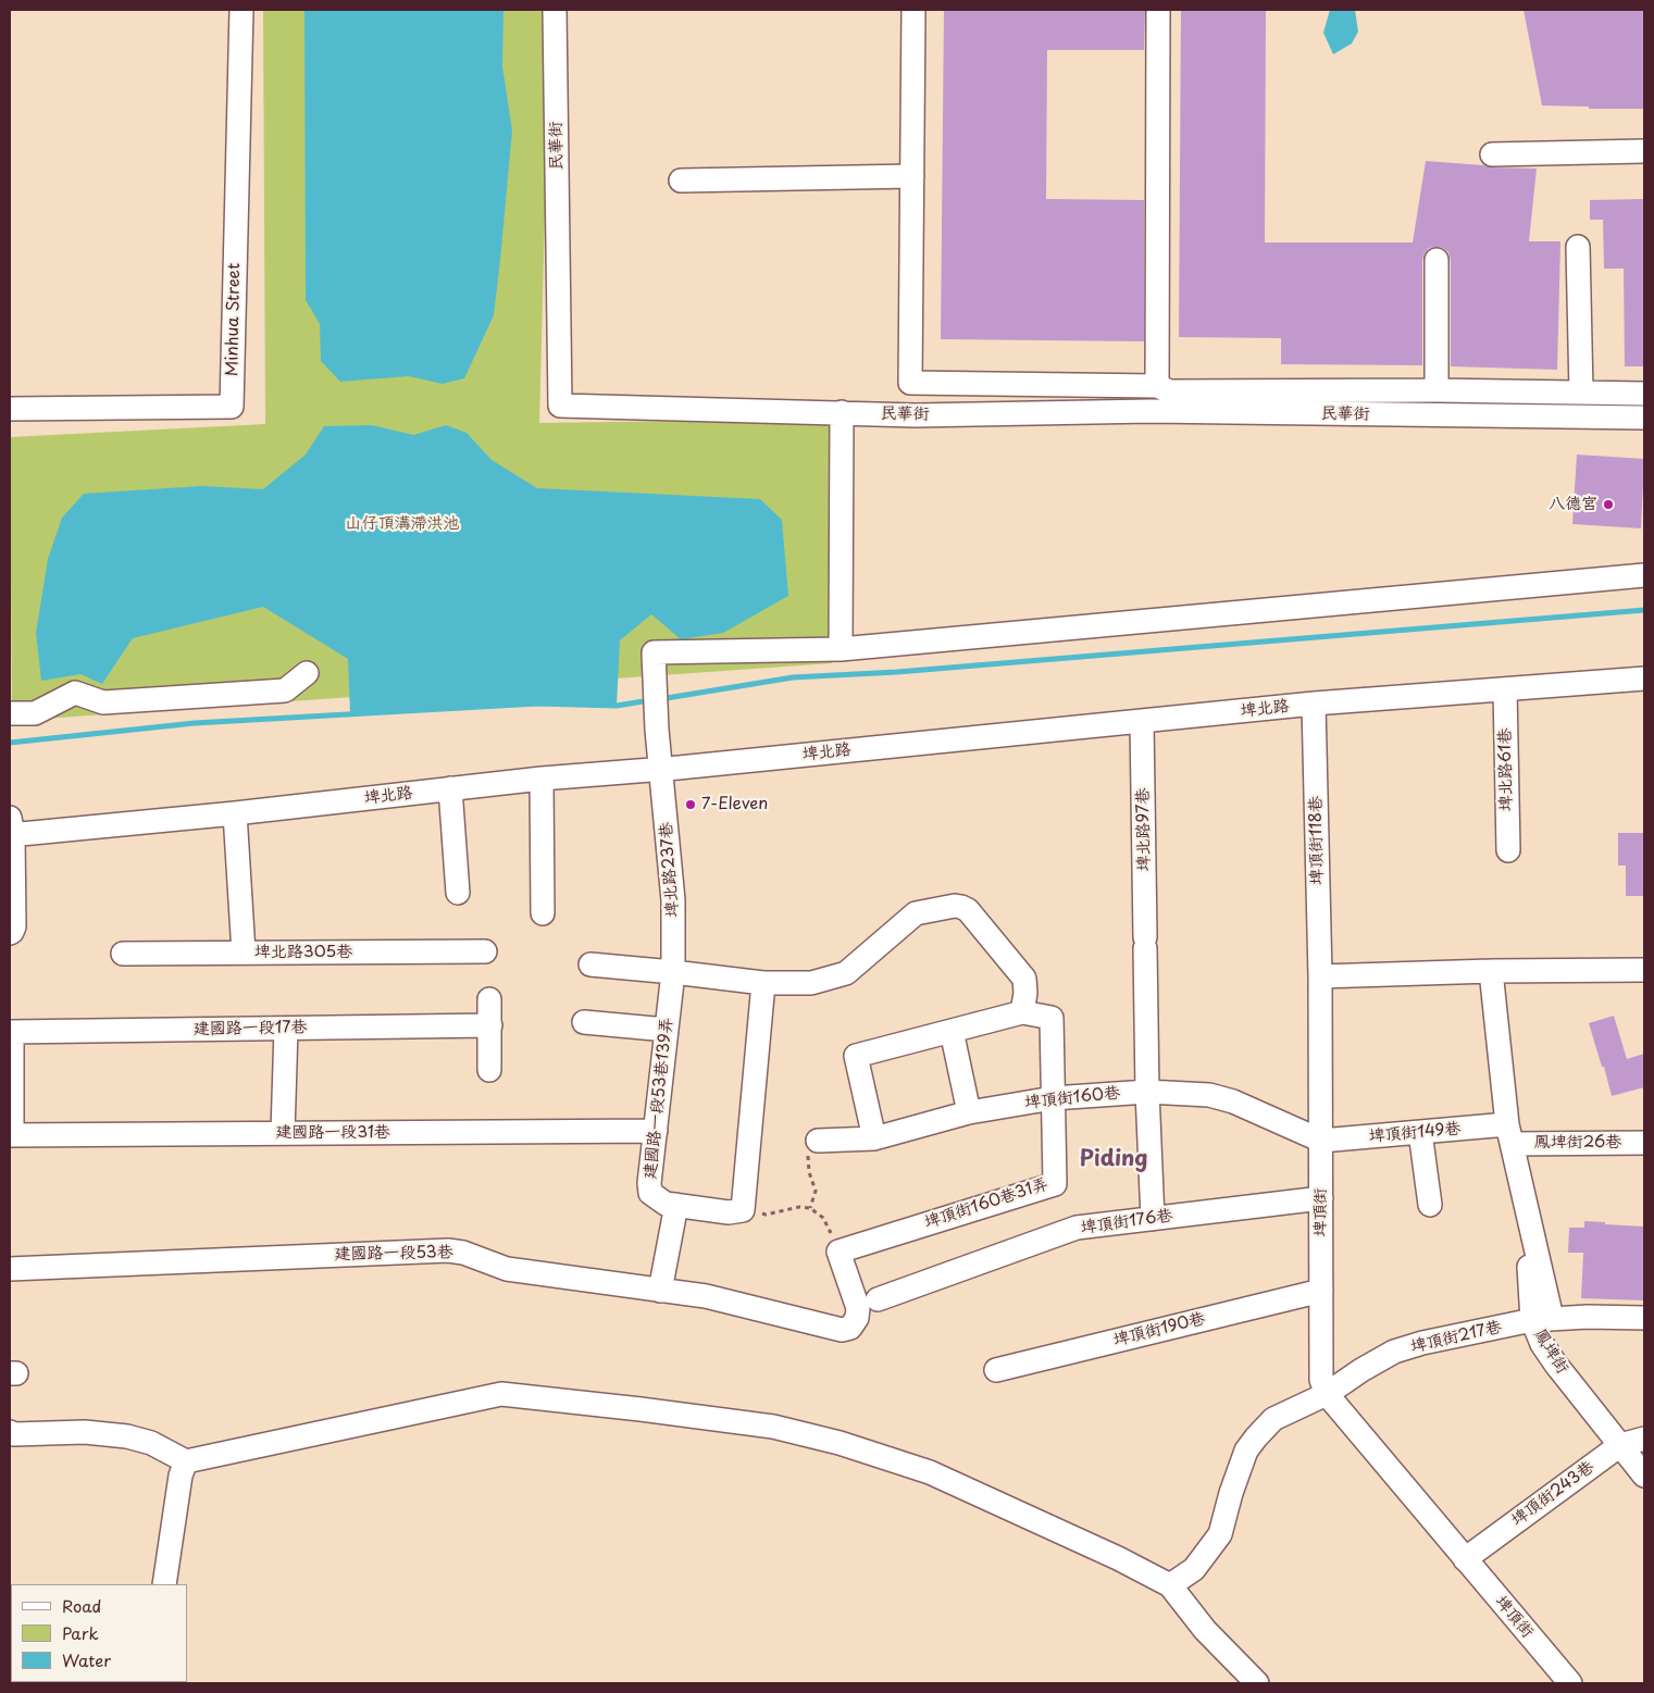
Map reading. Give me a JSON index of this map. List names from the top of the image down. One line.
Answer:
{"streets":{"street":["民華街","Minhua Street","埤北路","埤北路61巷","埤北路97巷","埤頂街118巷","埤北路237巷","埤北路305巷","建國路一段17巷","建國路一段53巷139弄","埤頂街160巷","建國路一段31巷","埤頂街149巷","鳳埤街26巷","埤頂街160巷31弄","埤頂街","埤頂街176巷","建國路一段53巷","埤頂街190巷","埤頂街217巷","鳳埤街","埤頂街243巷"]},"crossings":[["埤北路","埤北路61巷"],["埤北路","埤北路97巷"],["埤北路","埤頂街118巷"],["埤北路","埤北路237巷"],["埤北路97巷","埤頂街160巷"],["埤北路97巷","埤頂街176巷"],["埤頂街118巷","埤頂街"],["埤北路237巷","建國路一段53巷139弄"],["建國路一段53巷139弄","建國路一段31巷"],["埤頂街160巷","埤頂街149巷"],["埤頂街160巷","埤頂街160巷31弄"],["埤頂街160巷","埤頂街"],["埤頂街149巷","鳳埤街26巷"],["埤頂街149巷","埤頂街"],["埤頂街149巷","鳳埤街"],["鳳埤街26巷","鳳埤街"],["埤頂街160巷31弄","建國路一段53巷"],["埤頂街","埤頂街176巷"],["埤頂街","埤頂街190巷"],["埤頂街","埤頂街217巷"],["埤頂街","埤頂街243巷"],["埤頂街217巷","鳳埤街"],["鳳埤街","埤頂街243巷"]],"districts":["Piding"],"parks":["山仔頂溝滯洪池"],"places":["八德宮","7-Eleven"],"legend":["Road","Park","Water"]}
